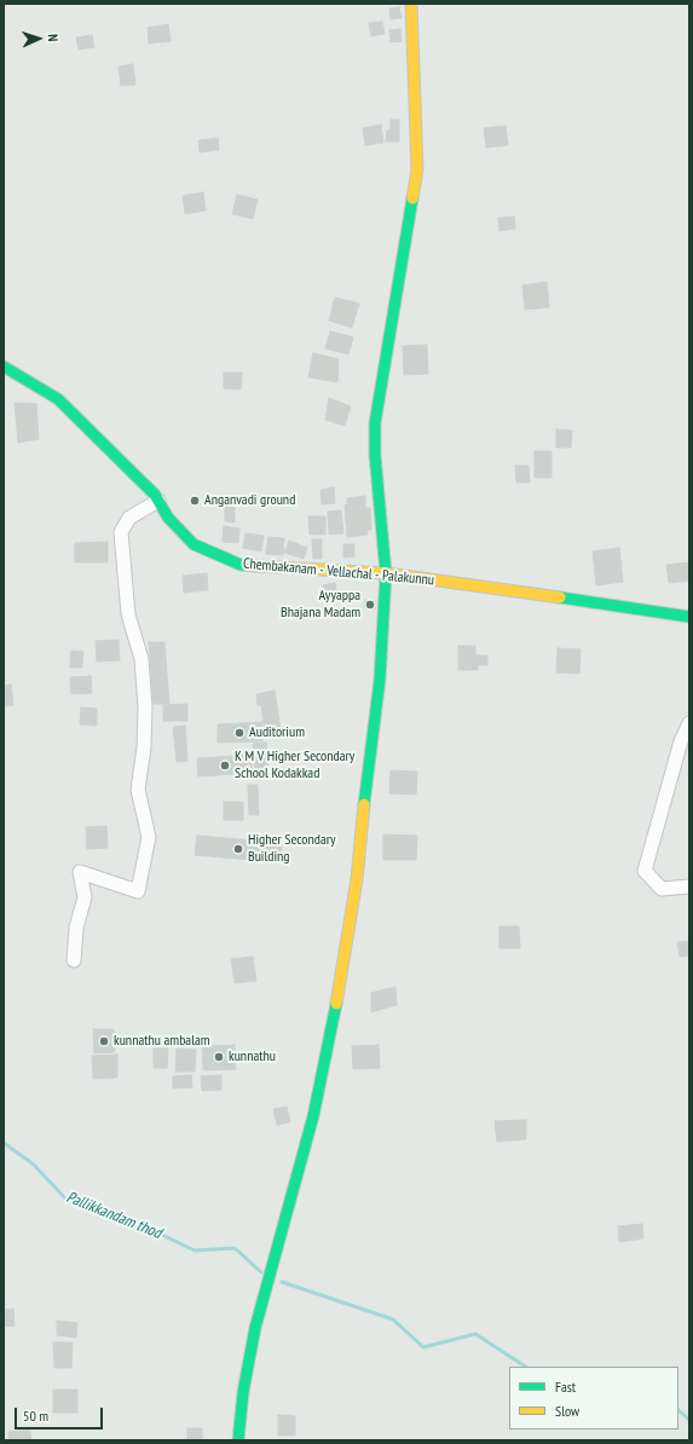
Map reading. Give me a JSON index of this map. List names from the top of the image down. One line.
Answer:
{"streets":{"street":["Chembakanam - Vellachal - Palakunnu"]},"water":["Pallikkandam thod"],"places":["Anganvadi ground","Ayyappa Bhajana Madam","Auditorium","K M V Higher Secondary School Kodakkad","Higher Secondary Building","kunnathu ambalam","kunnathu"],"legend":["Fast","Slow"],"scale_bar":"50 m","north":"right"}
